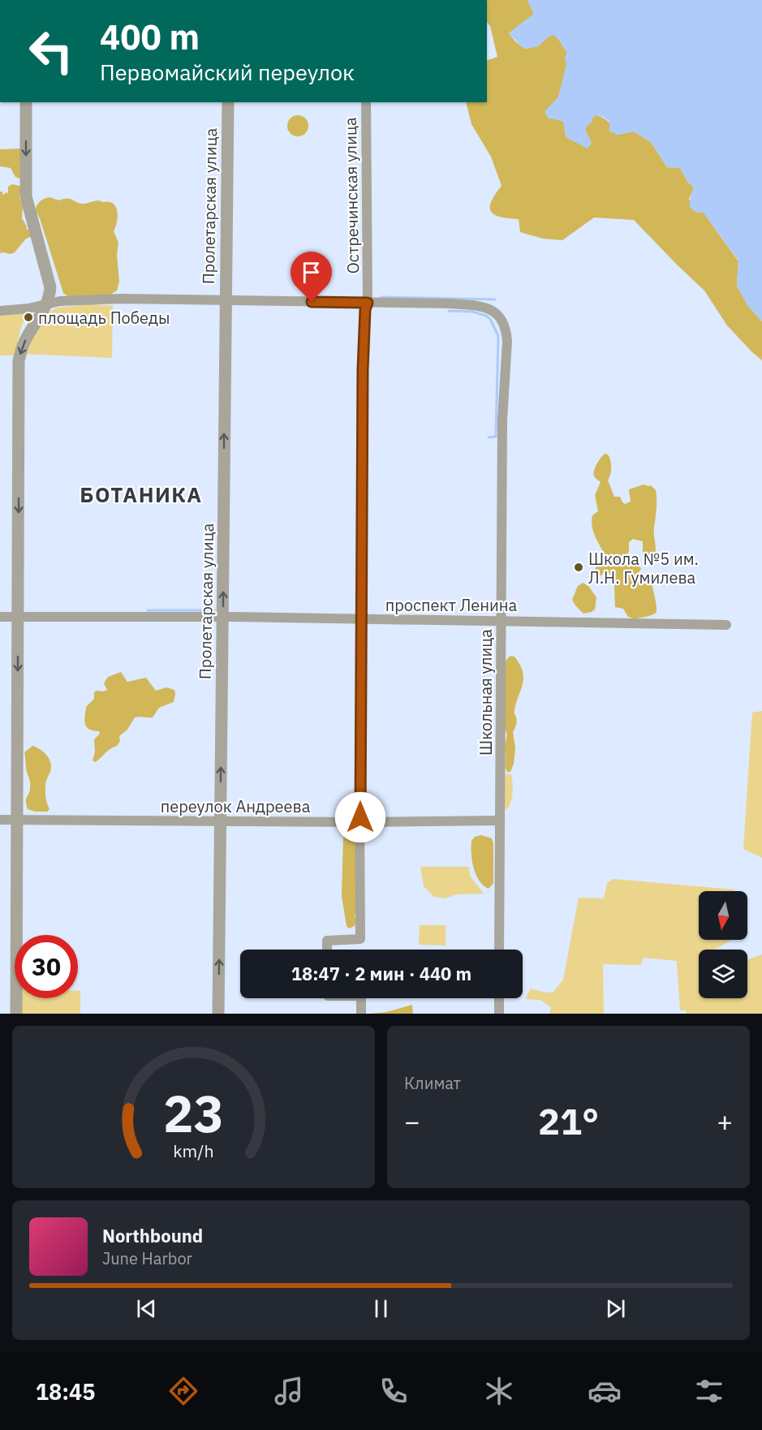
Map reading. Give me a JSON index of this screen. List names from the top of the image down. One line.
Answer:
{"streets":{"street":["Остречинская улица","Пролетарская улица","проспект Ленина","Школьная улица","переулок Андреева"]},"crossings":[["Остречинская улица","проспект Ленина"],["Остречинская улица","Школьная улица"],["Остречинская улица","переулок Андреева"],["Пролетарская улица","проспект Ленина"],["Пролетарская улица","переулок Андреева"],["проспект Ленина","Школьная улица"],["Школьная улица","переулок Андреева"]],"one_way":["Пролетарская улица"],"districts":["БОТАНИКА"],"places":["площадь Победы","Школа №5 им. Л.Н. Гумилева"],"north":"bottom","page":{"turn":["400 m","Первомайский переулок"],"limit":"30","trip":"18:47 · 2 мин · 440 m","tile":"Климат","heat":["−","21°","+"],"song":["Northbound","June Harbor"],"tabs":"18:45","gauge":["23","km/h"]}}
